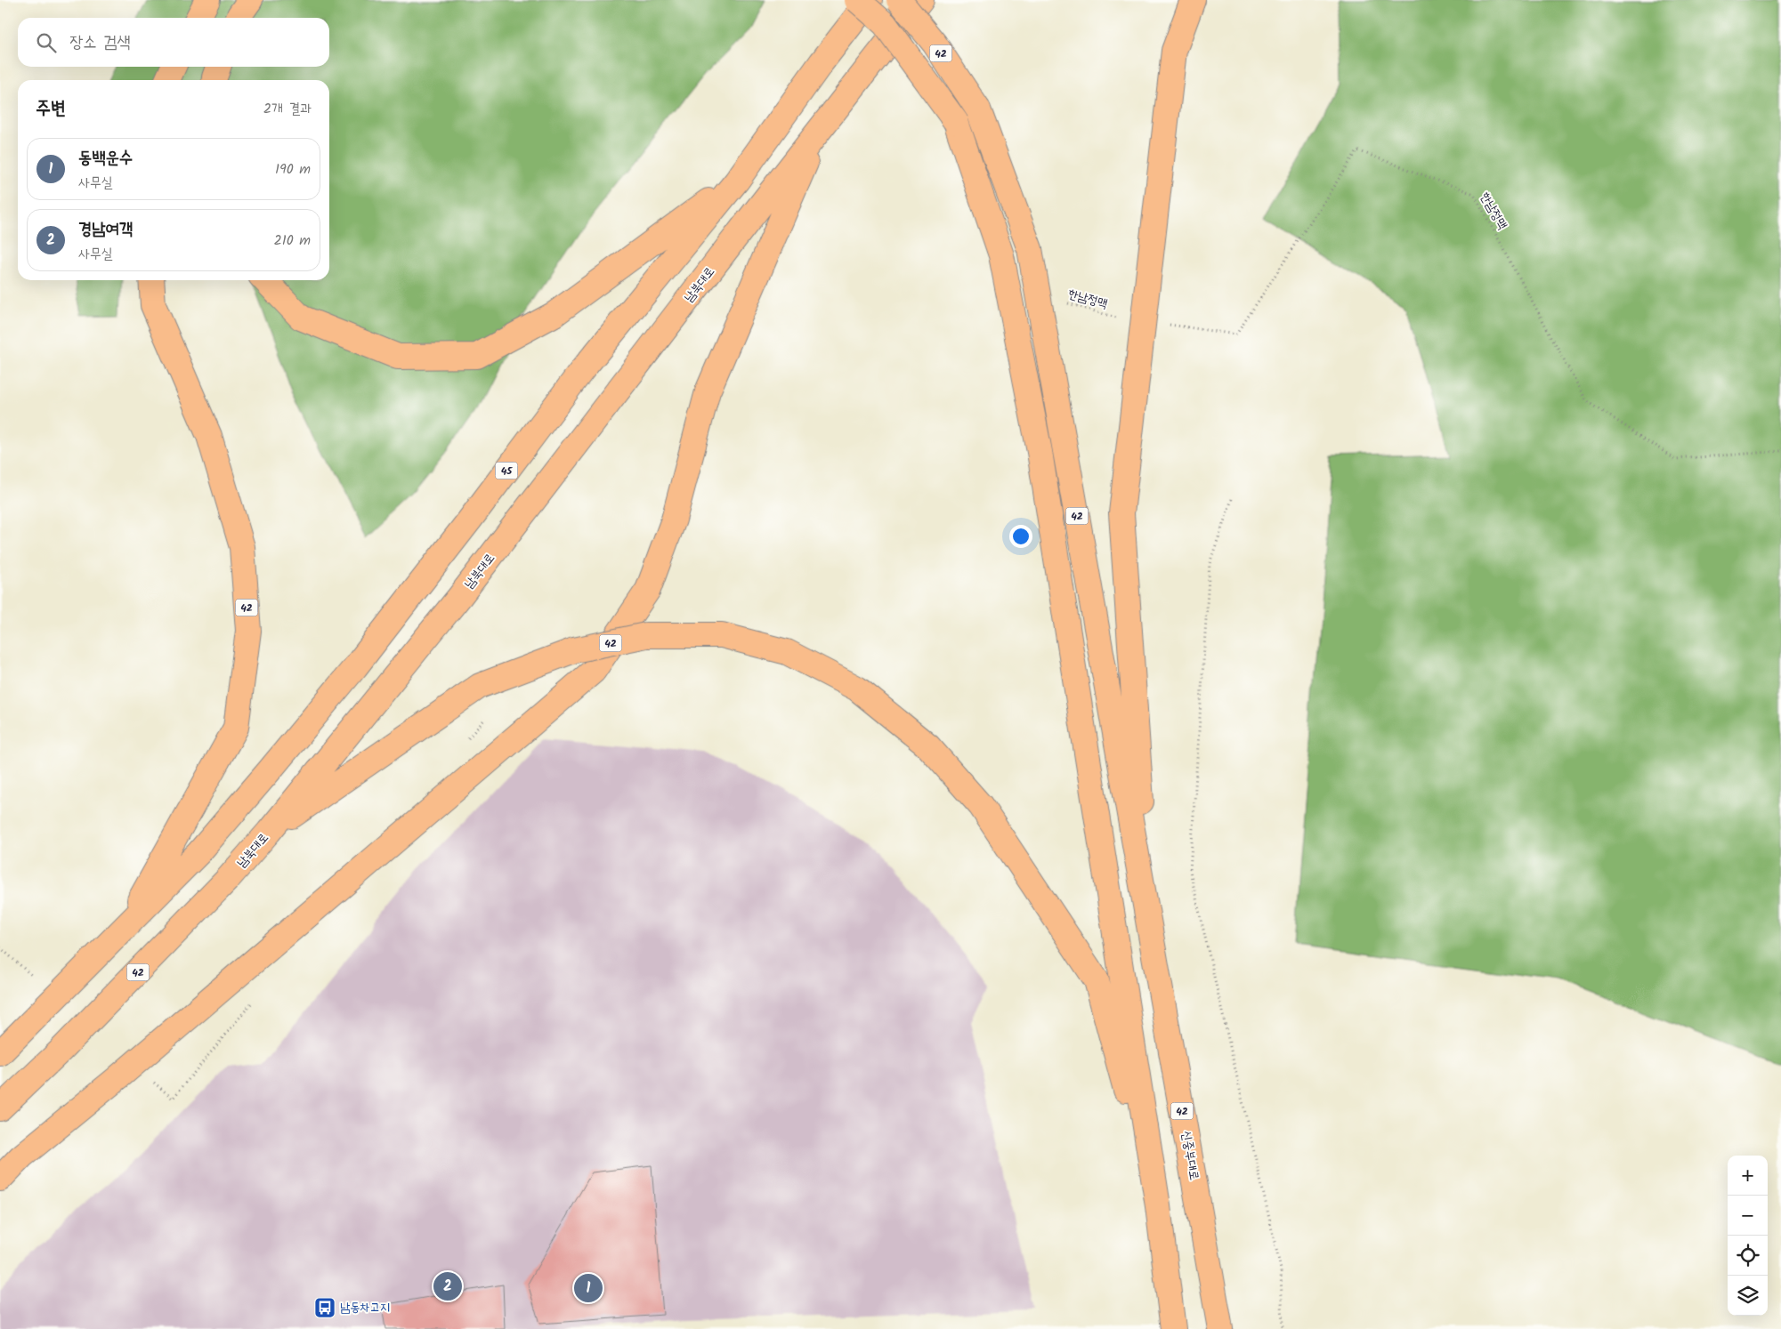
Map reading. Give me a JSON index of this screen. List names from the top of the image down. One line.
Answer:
{"streets":{"highway":["42","남북대로","45","신중부대로"],"path":["한남정맥"]},"crossings":[["42","남북대로"],["42","45"],["42","신중부대로"]],"places":{"bus stop":["남동차고지"]},"page":{"search":"장소 검색","heading":["주변","2개 결과"],"list":[{"mark":"1","name":"동백운수","note":"사무실","value":"190 m"},{"mark":"2","name":"경남여객","note":"사무실","value":"210 m"}],"map_buttons":["+","−"],"pins":["2","1"]}}
